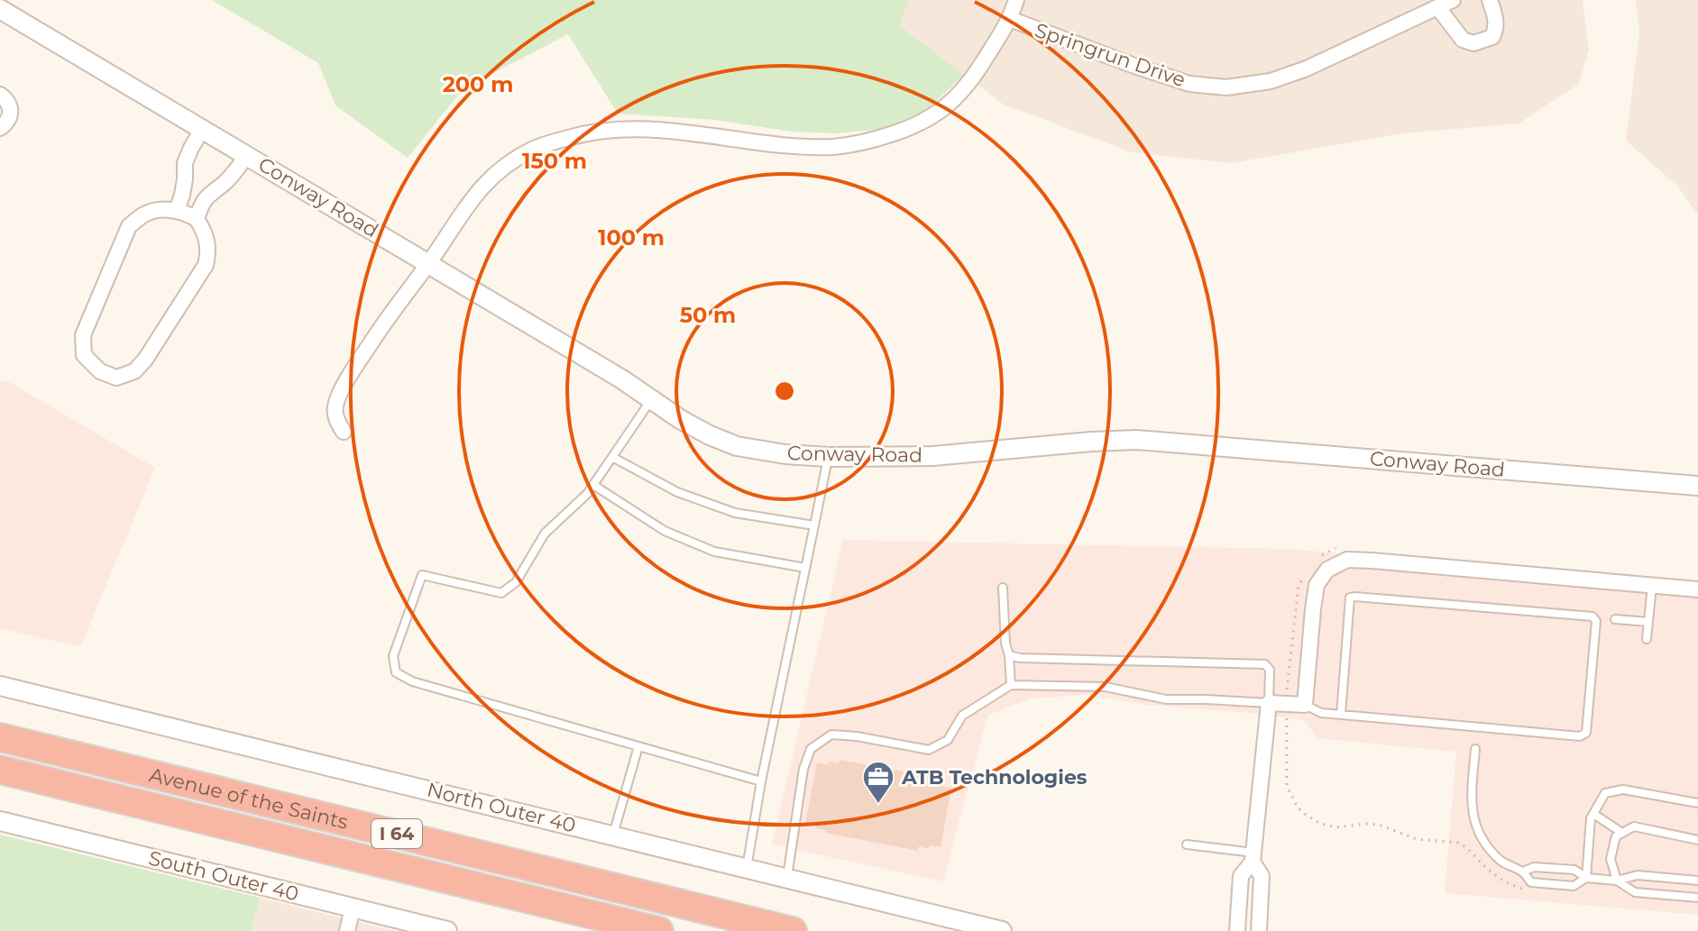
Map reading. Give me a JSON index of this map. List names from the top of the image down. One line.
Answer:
{"streets":{"highway":["Avenue of the Saints","I 64"],"street":["Springrun Drive","Conway Road","North Outer 40","South Outer 40"]},"places":{"office":["ATB Technologies"]},"rings":["200 m","150 m","100 m","50 m"]}
